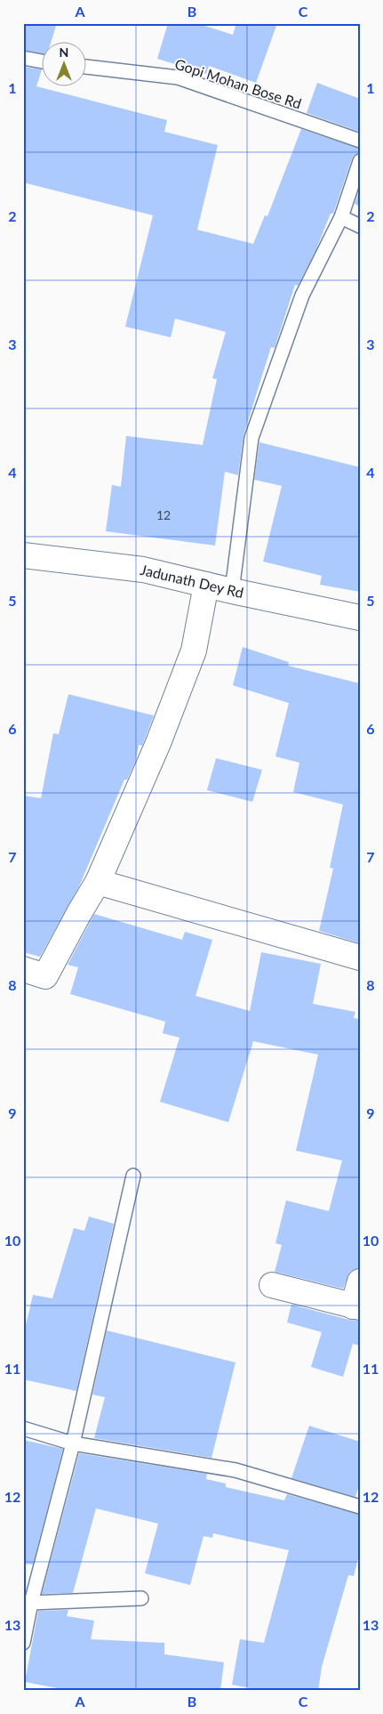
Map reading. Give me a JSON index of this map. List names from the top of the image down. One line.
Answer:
{"streets":{"street":["Jadunath Dey Rd"],"lane":["Gopi Mohan Bose Rd"]},"house_numbers":["12"],"north":"top","grid":{"columns":["A","B","C"],"rows":["1","2","3","4","5","6","7","8","9","10","11","12","13"]}}
